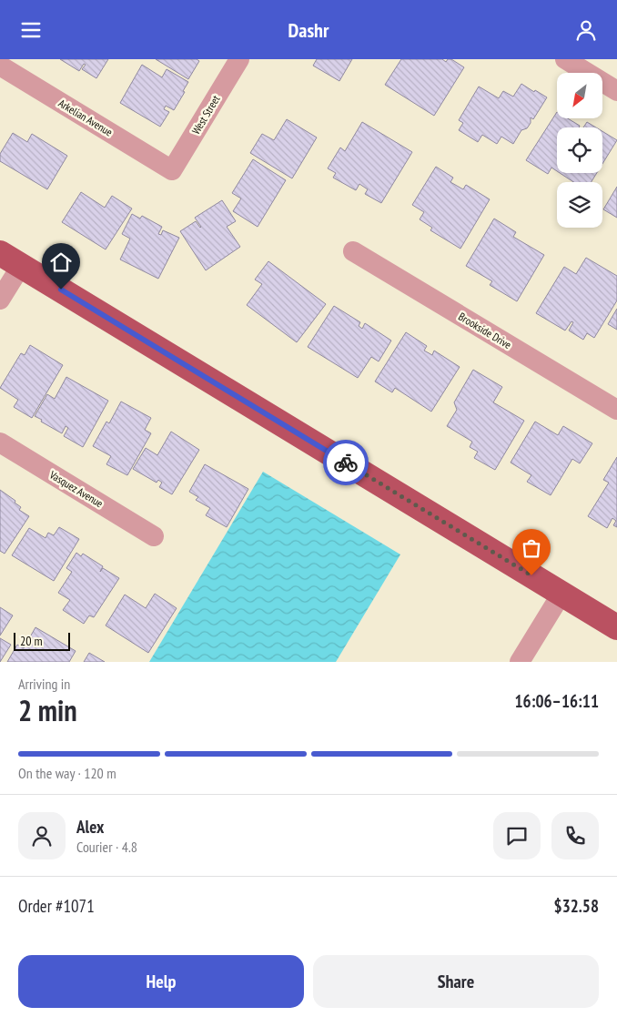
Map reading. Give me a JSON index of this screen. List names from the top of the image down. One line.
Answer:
{"streets":{"street":["West Street","Arkelian Avenue","Brookside Drive","Vasquez Avenue"]},"crossings":[["West Street","Arkelian Avenue"]],"scale_bar":"20 m","north":"bottom left","page":{"header":"Dashr","scale":"20 m","heading":["2 min","Arriving in","16:06–16:11"],"panel":["Alex","Courier · 4.8","Order #1071","$32.58"],"bar":"On the way · 120 m","buttons":["Help","Share"]}}
